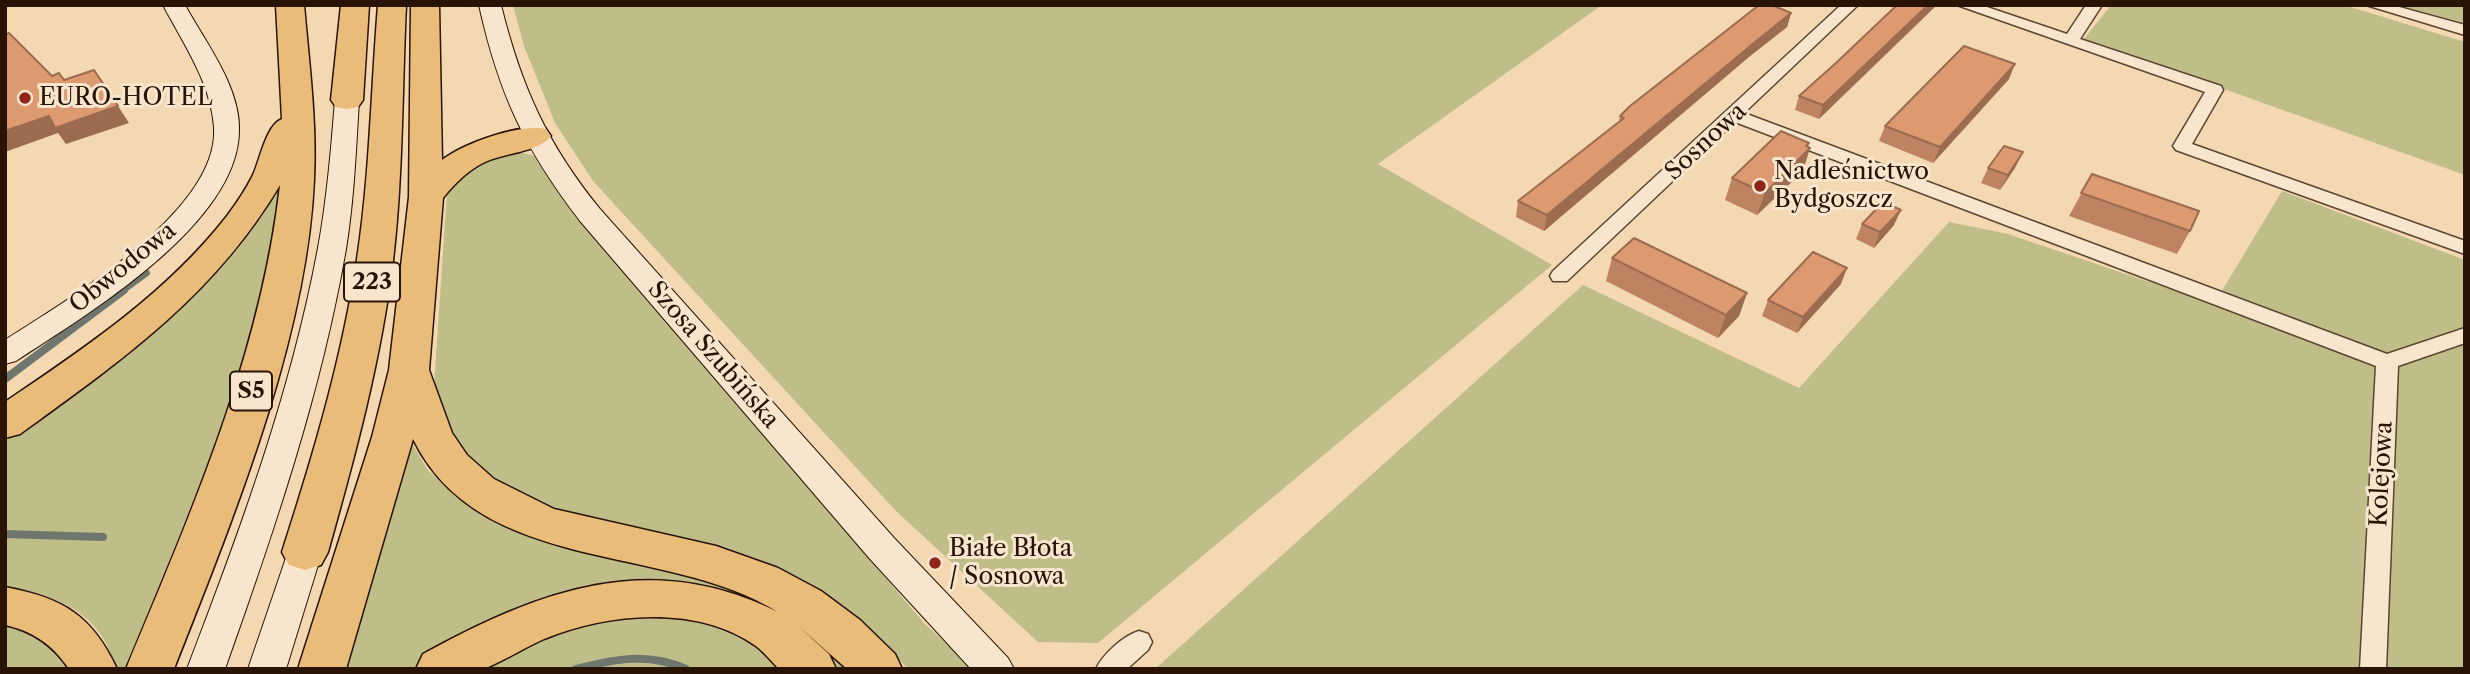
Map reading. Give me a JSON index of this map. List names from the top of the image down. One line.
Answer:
{"streets":{"highway":["223","S5"],"street":["Sosnowa","Obwodowa","Szosa Szubińska","Kolejowa"]},"places":["EURO-HOTEL","Nadleśnictwo Bydgoszcz","Białe Błota / Sosnowa"]}
